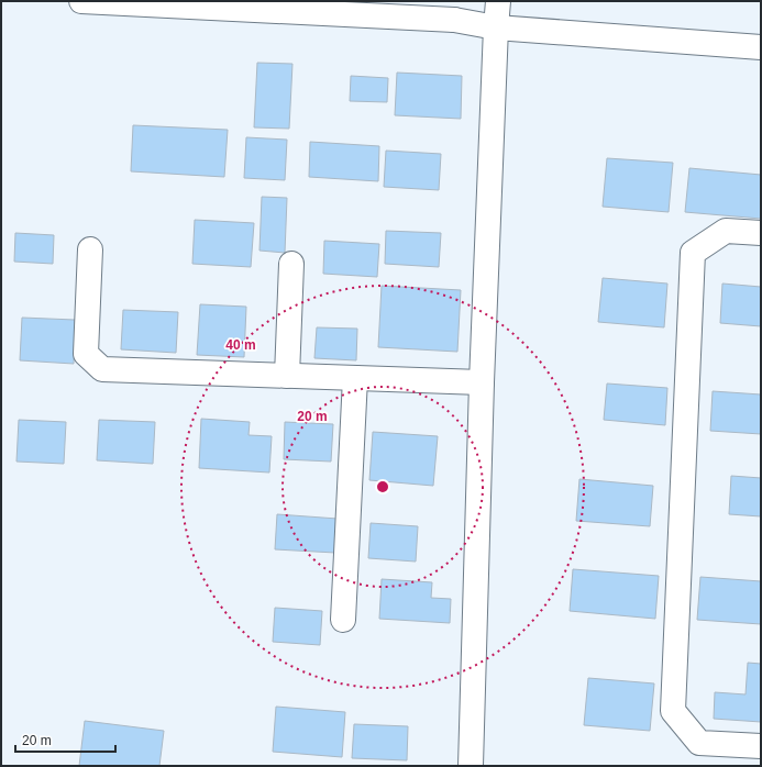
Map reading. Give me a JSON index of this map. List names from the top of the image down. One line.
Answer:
{"scale_bar":"20 m","rings":["40 m","20 m"]}
